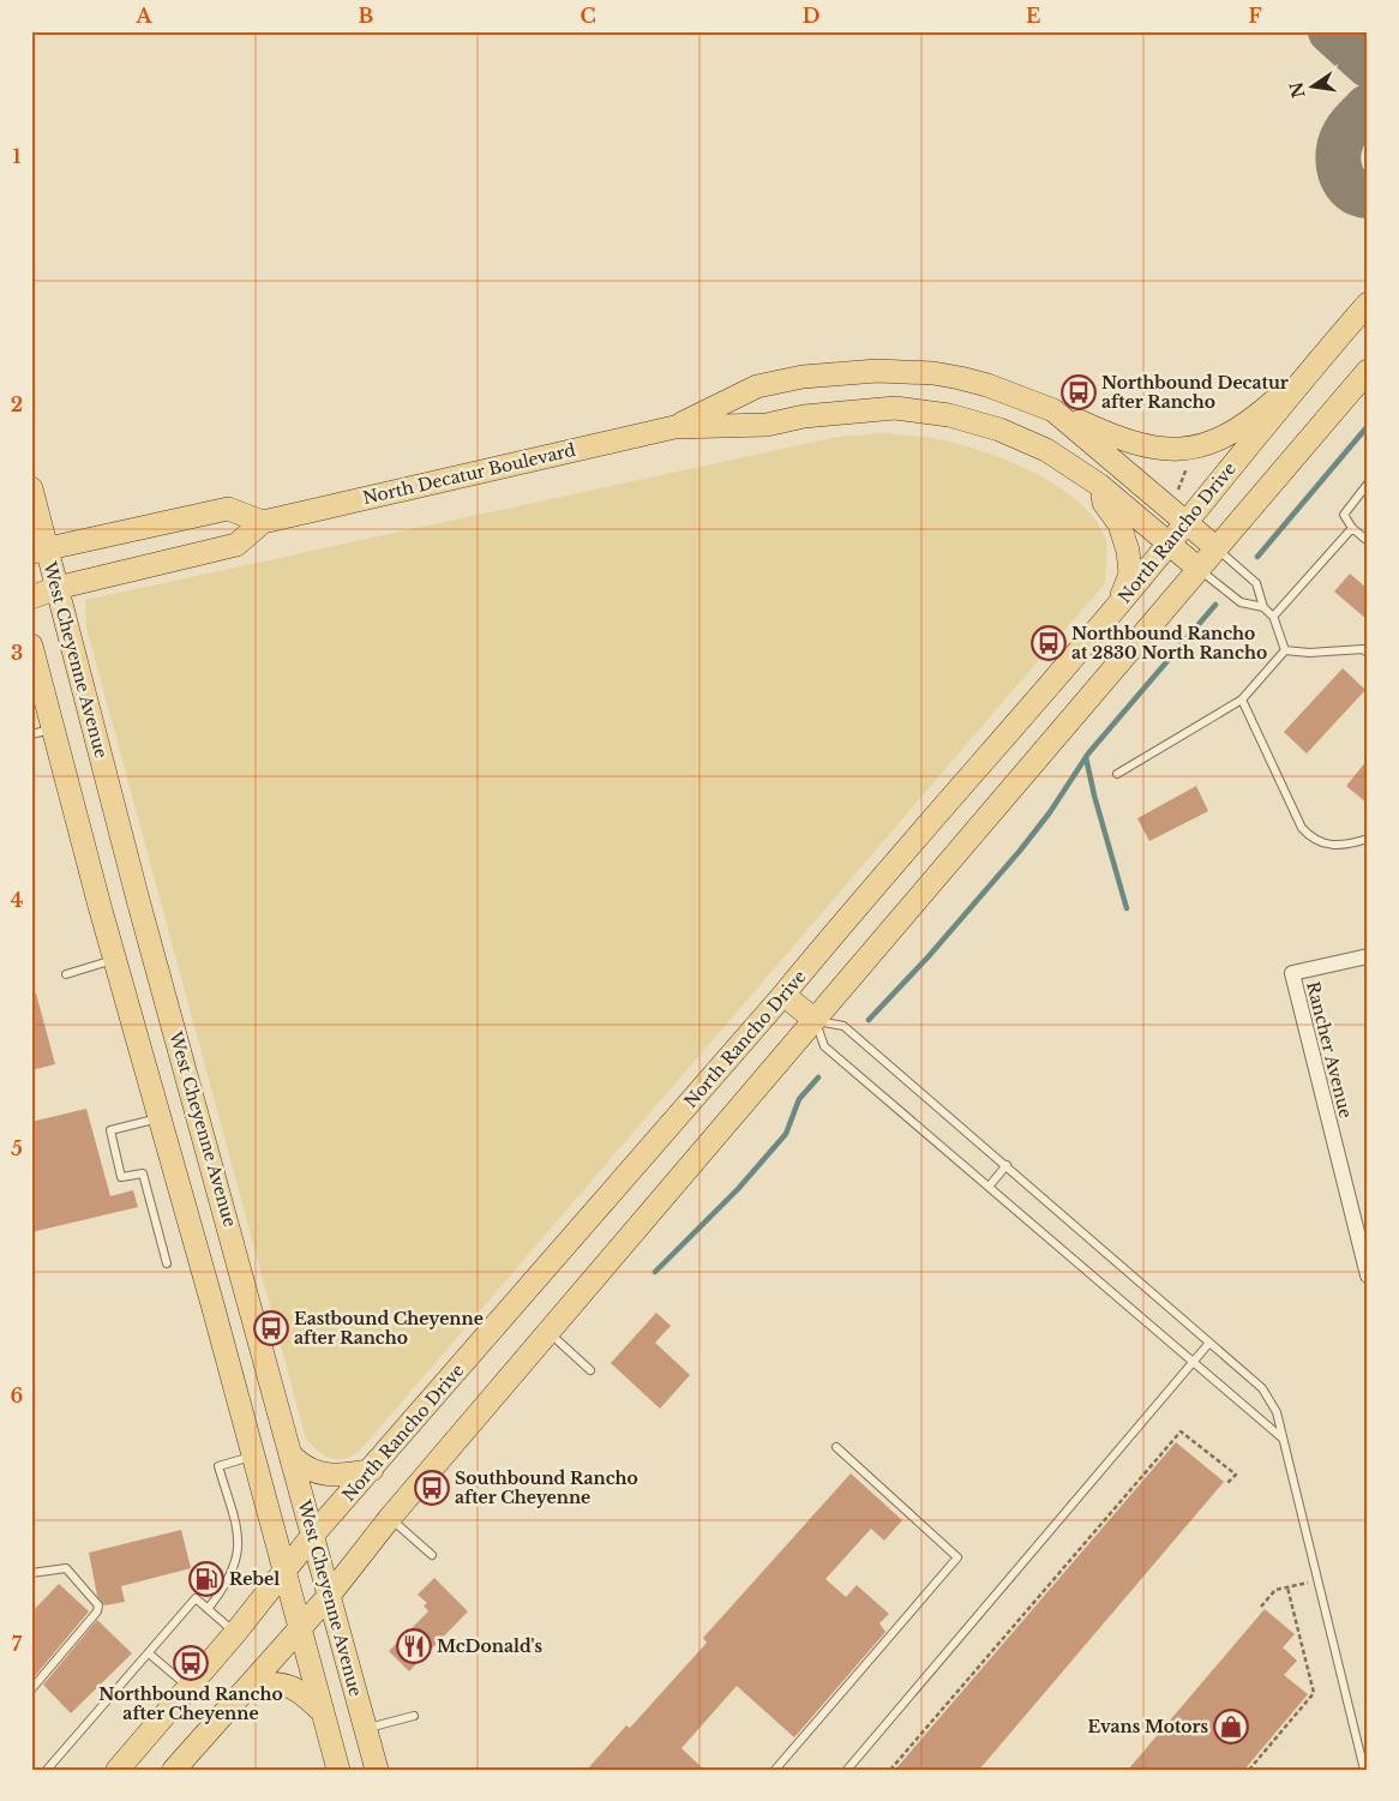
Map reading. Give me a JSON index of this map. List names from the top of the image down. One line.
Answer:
{"streets":{"main road":["North Decatur Boulevard","North Rancho Drive","West Cheyenne Avenue"],"street":["Rancher Avenue"]},"crossings":[["North Decatur Boulevard","North Rancho Drive"],["North Decatur Boulevard","West Cheyenne Avenue"],["North Rancho Drive","West Cheyenne Avenue"]],"places":{"bus stop":["Northbound Decatur after Rancho","Northbound Rancho at 2830 North Rancho","Eastbound Cheyenne after Rancho","Southbound Rancho after Cheyenne","Northbound Rancho after Cheyenne"],"fuel station":["Rebel"],"restaurant":["McDonald's"],"shop":["Evans Motors"]},"north":"left","grid":{"columns":["A","B","C","D","E","F"],"rows":["1","2","3","4","5","6","7"]}}
